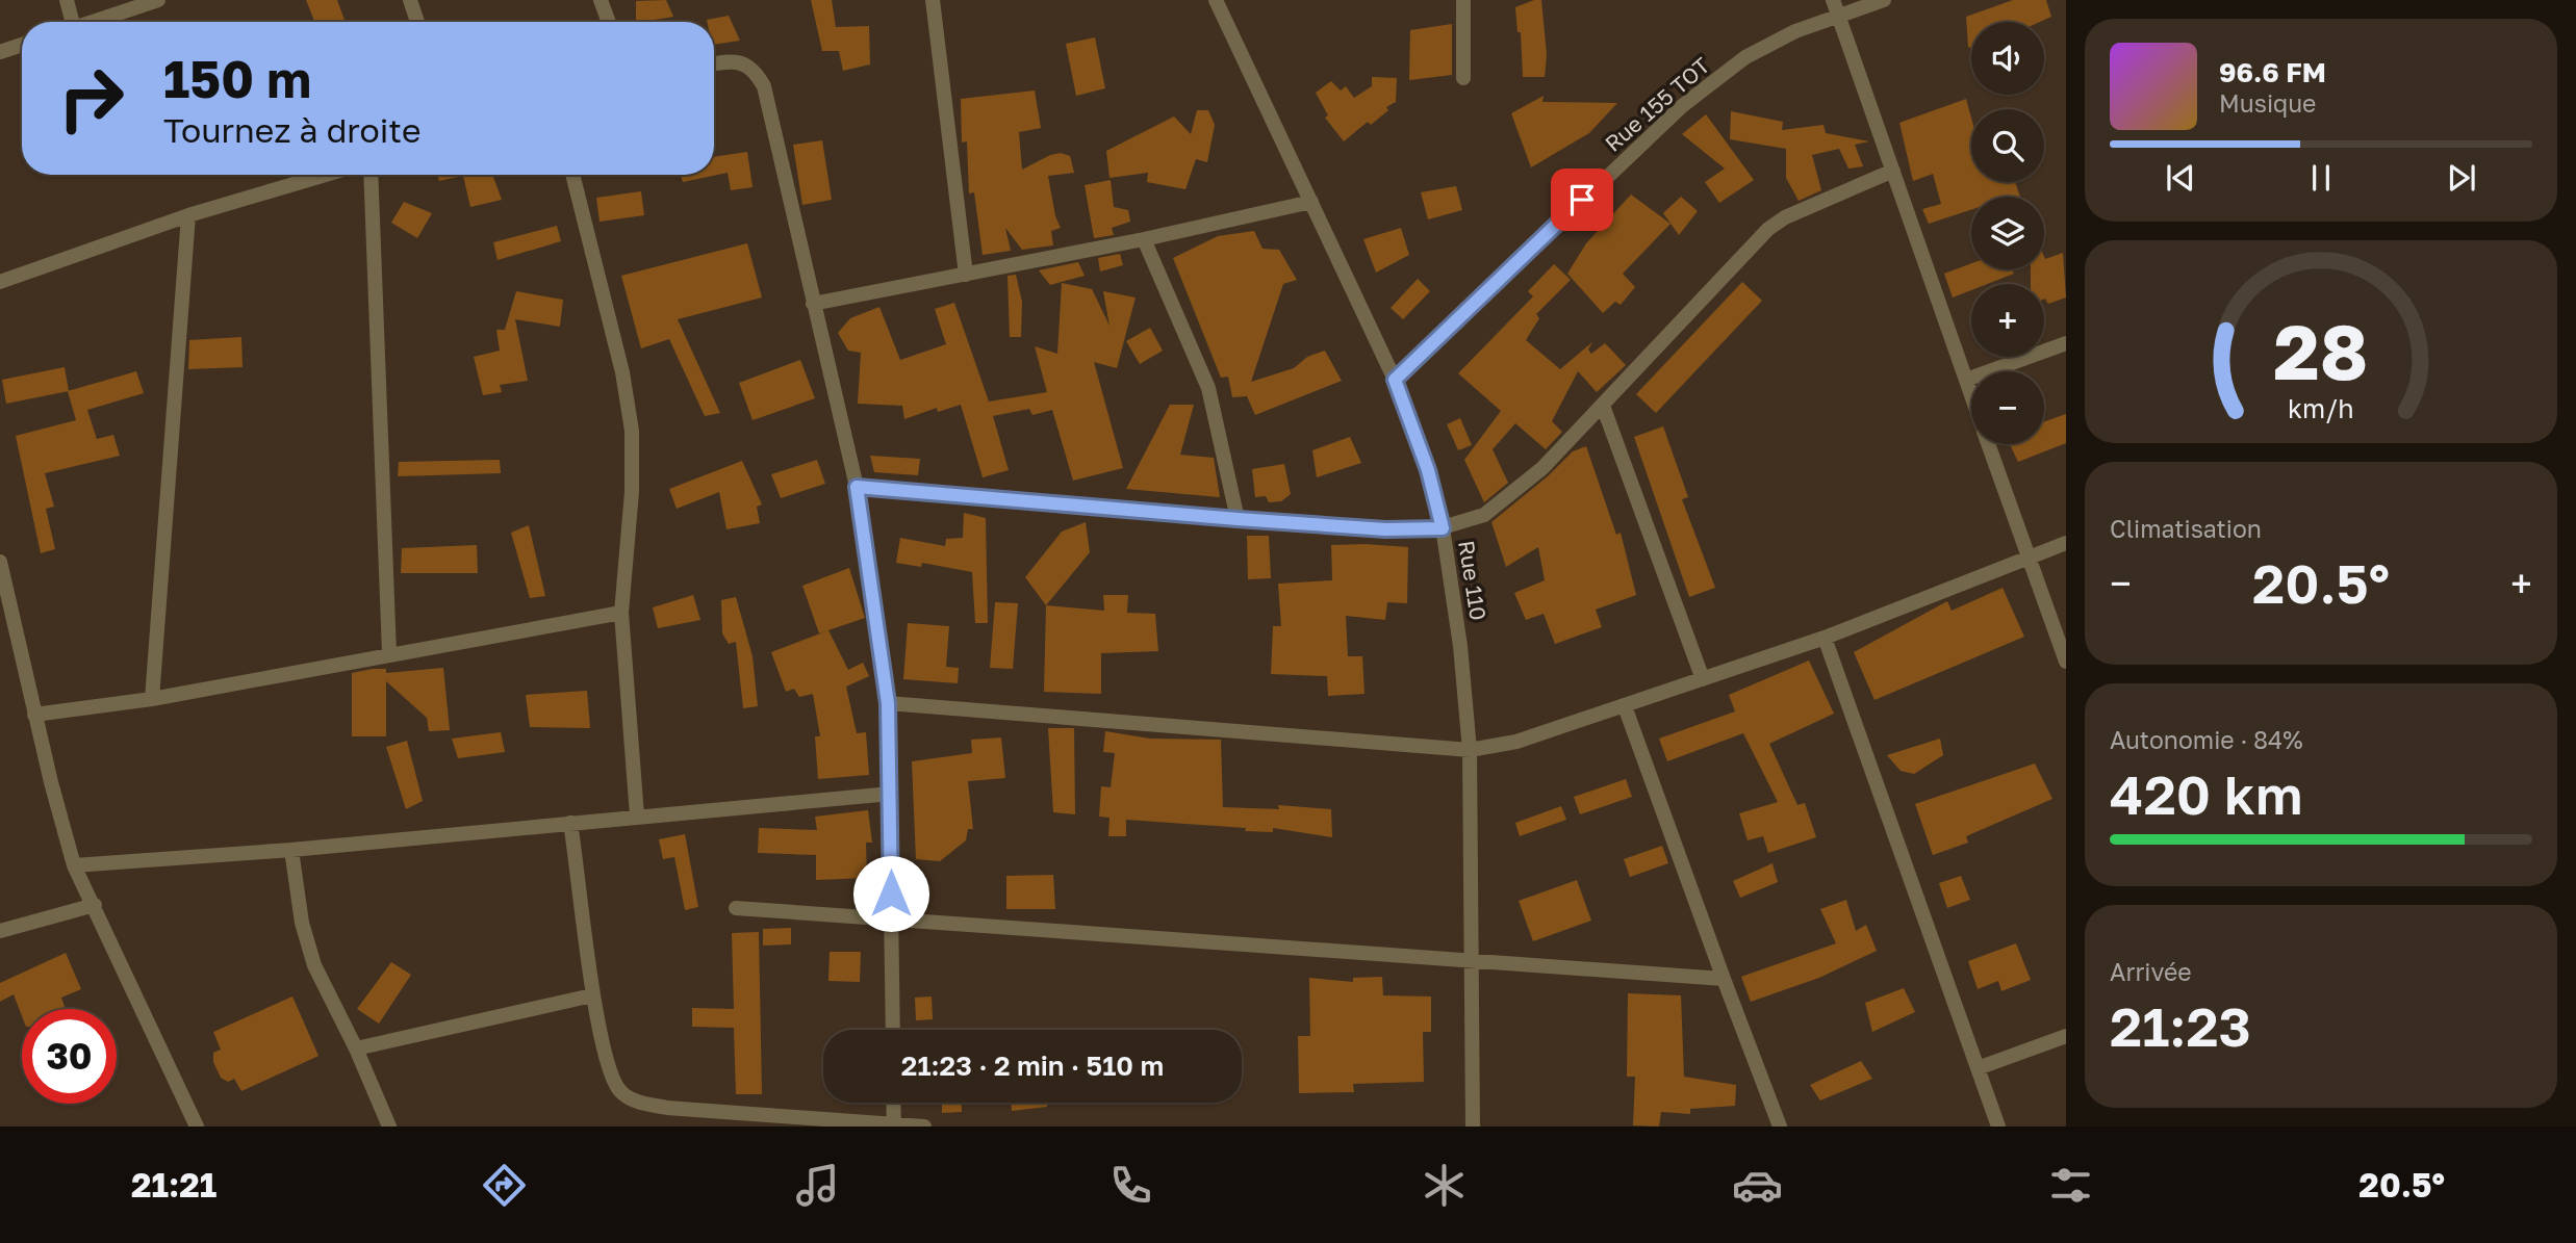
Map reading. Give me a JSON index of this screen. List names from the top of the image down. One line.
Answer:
{"streets":{"street":["Rue 155 TOT","Rue 110"]},"crossings":[["Rue 155 TOT","Rue 110"]],"page":{"map_buttons":["+","−"],"turn":["150 m","Tournez à droite"],"song":["96.6 FM","Musique"],"tile":["Climatisation",["Autonomie · 84%","420 km"],["Arrivée","21:23"]],"heat":["−","20.5°","+"],"limit":"30","trip":"21:23 · 2 min · 510 m","tabs":["21:21","20.5°"],"gauge":["28","km/h"]}}
